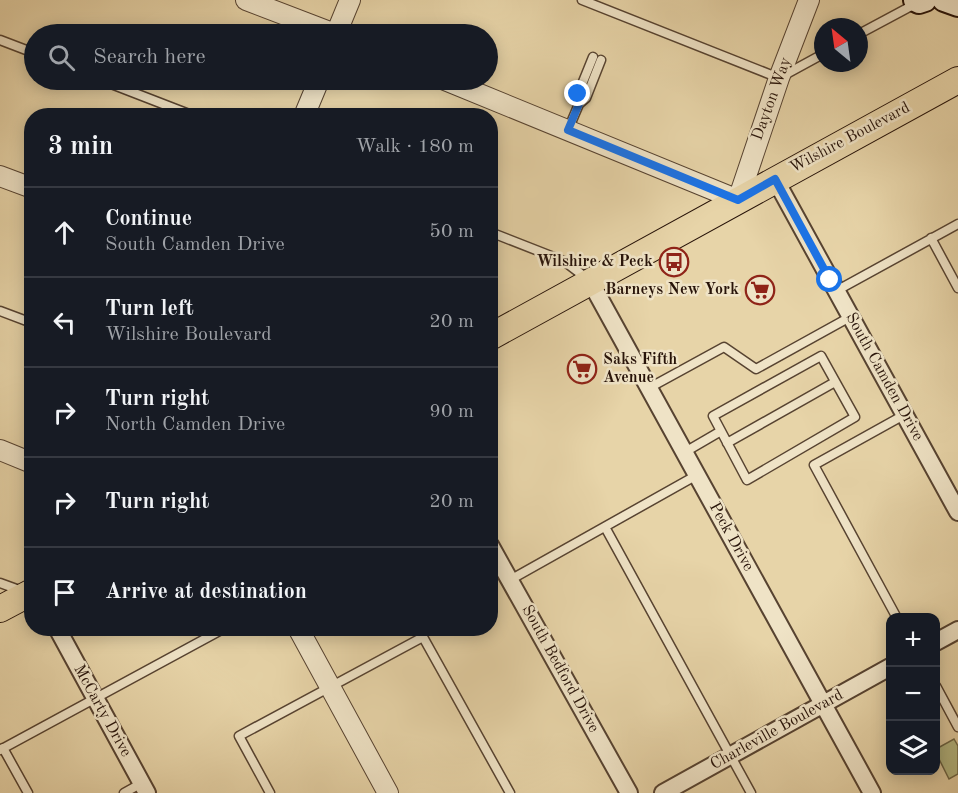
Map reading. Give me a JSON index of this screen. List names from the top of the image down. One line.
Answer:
{"streets":{"main road":["Wilshire Boulevard"],"street":["Dayton Way","South Camden Drive","Peck Drive","South Bedford Drive","McCarty Drive","Charleville Boulevard"]},"crossings":[["Dayton Way","Wilshire Boulevard"],["Wilshire Boulevard","South Camden Drive"],["Wilshire Boulevard","Peck Drive"],["Peck Drive","Charleville Boulevard"]],"places":{"bus stop":["Wilshire & Peck"],"supermarket":["Barneys New York","Saks Fifth Avenue"]},"north":"top left","page":{"search":"Search here","heading":["3 min","Walk · 180 m"],"list":[["Continue","South Camden Drive","50 m"],["Turn left","Wilshire Boulevard","20 m"],["Turn right","North Camden Drive","90 m"],["Turn right","20 m"],"Arrive at destination"],"map_buttons":["+","−"]}}
